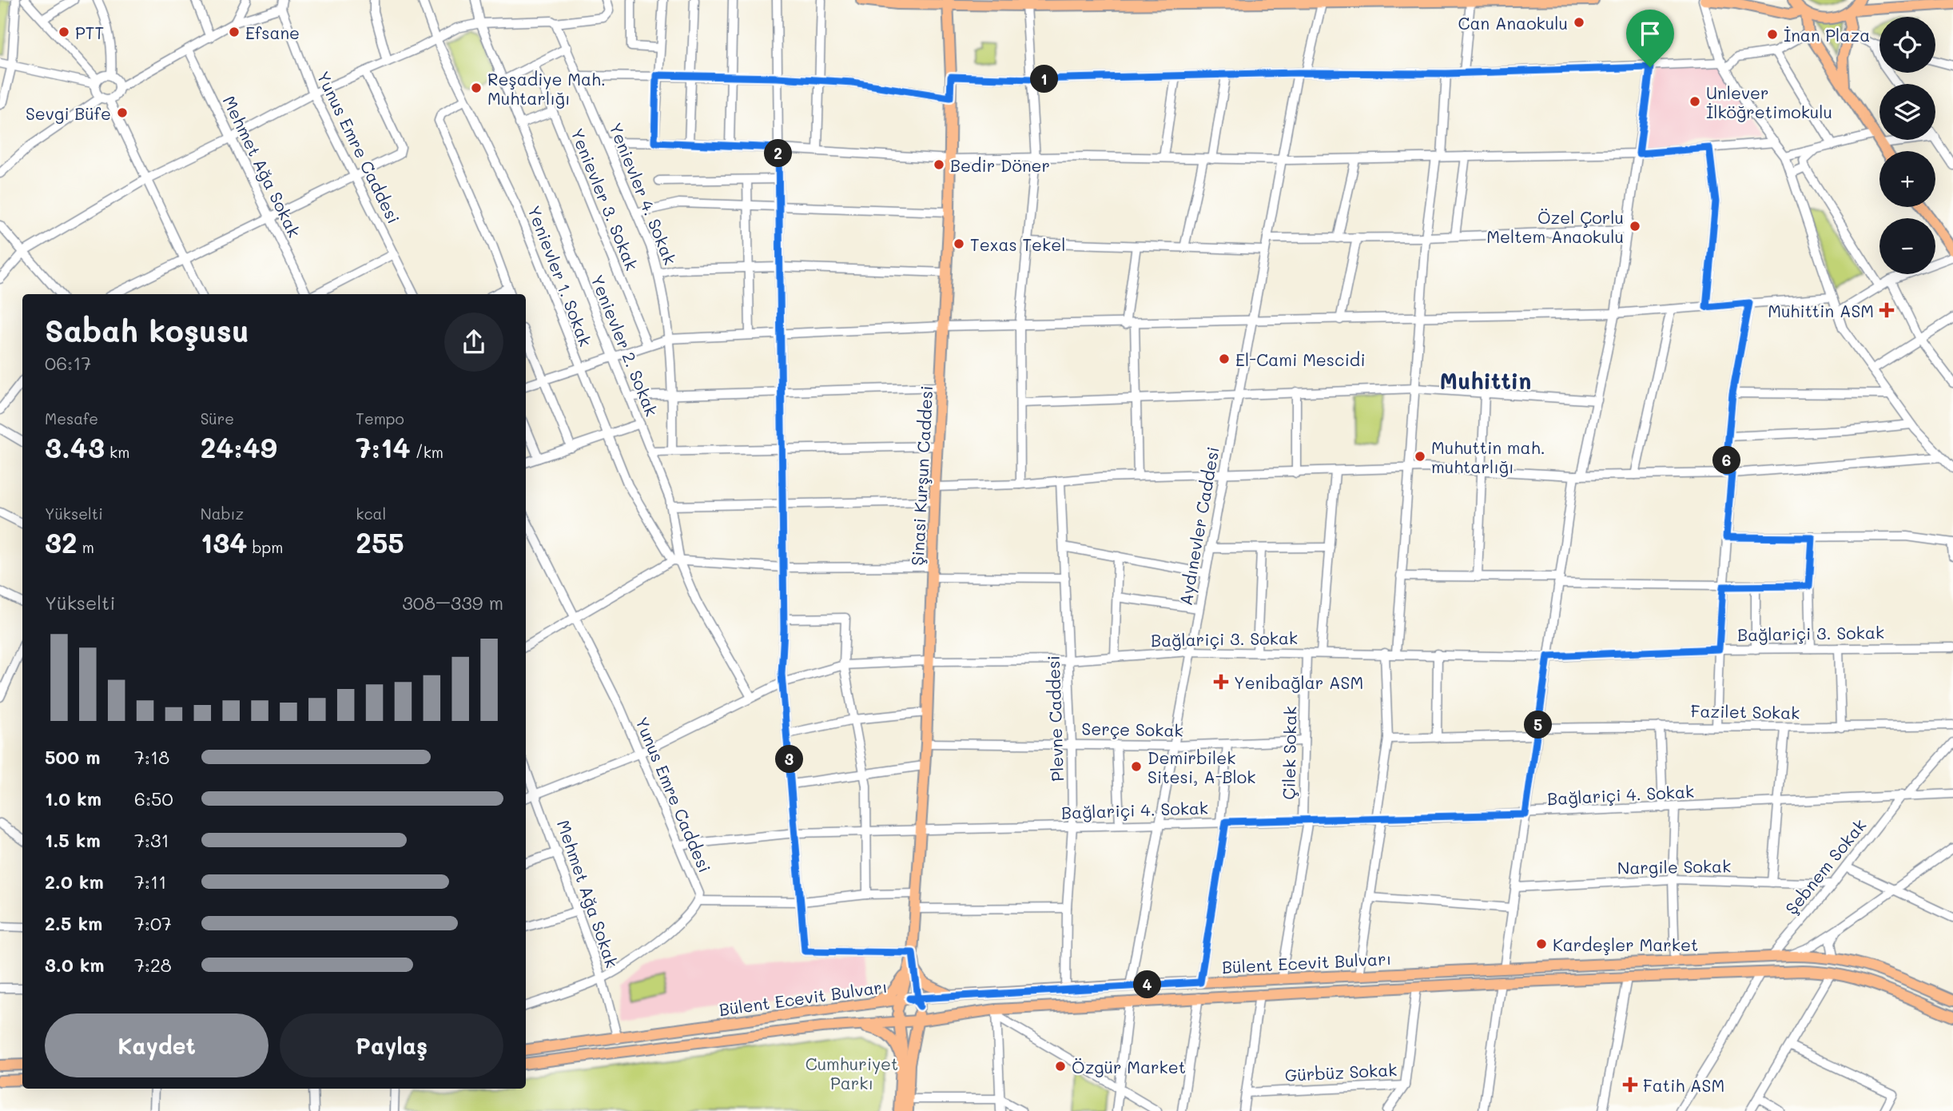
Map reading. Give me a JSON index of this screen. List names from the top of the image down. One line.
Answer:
{"streets":{"main road":["Şinasi Kurşun Caddesi","Bülent Ecevit Bulvarı"],"street":["Yunus Emre Caddesi","Mehmet Ağa Sokak","Yenievler 4. Sokak","Yenievler 3. Sokak","Yenievler 1. Sokak","Yenievler 2. Sokak","Aydınevler Caddesi","Bağlariçi 3. Sokak","Fazilet Sokak","Plevne Caddesi","Serçe Sokak","Çilek Sokak","Bağlariçi 4. Sokak","Nargile Sokak","Şebnem Sokak","Gürbüz Sokak"]},"crossings":[["Yunus Emre Caddesi","Bağlariçi 3. Sokak"],["Yunus Emre Caddesi","Bağlariçi 4. Sokak"],["Mehmet Ağa Sokak","Bağlariçi 3. Sokak"],["Mehmet Ağa Sokak","Bülent Ecevit Bulvarı"],["Yenievler 1. Sokak","Yenievler 2. Sokak"],["Yenievler 2. Sokak","Bağlariçi 3. Sokak"],["Şinasi Kurşun Caddesi","Bağlariçi 3. Sokak"],["Şinasi Kurşun Caddesi","Serçe Sokak"],["Şinasi Kurşun Caddesi","Bağlariçi 4. Sokak"],["Şinasi Kurşun Caddesi","Bülent Ecevit Bulvarı"],["Aydınevler Caddesi","Bağlariçi 3. Sokak"],["Aydınevler Caddesi","Serçe Sokak"],["Aydınevler Caddesi","Bağlariçi 4. Sokak"],["Aydınevler Caddesi","Bülent Ecevit Bulvarı"],["Bağlariçi 3. Sokak","Plevne Caddesi"],["Bağlariçi 3. Sokak","Çilek Sokak"],["Plevne Caddesi","Serçe Sokak"],["Plevne Caddesi","Bağlariçi 4. Sokak"],["Plevne Caddesi","Bülent Ecevit Bulvarı"],["Serçe Sokak","Çilek Sokak"],["Çilek Sokak","Bağlariçi 4. Sokak"],["Çilek Sokak","Bülent Ecevit Bulvarı"],["Bağlariçi 4. Sokak","Şebnem Sokak"],["Nargile Sokak","Şebnem Sokak"],["Şebnem Sokak","Bülent Ecevit Bulvarı"],["Bülent Ecevit Bulvarı","Gürbüz Sokak"]],"districts":["Muhittin"],"parks":["Cumhuriyet Parkı"],"places":{"other":["Can Anaokulu","PTT","Efsane","İnan Plaza","Reşadiye Mah. Muhtarlığı","Unlever İlköğretimokulu","Sevgi Büfe","Bedir Döner","Özel Çorlu Meltem Anaokulu","Texas Tekel","El-Cami Mescidi","Muhuttin mah. muhtarlığı","Demirbilek Sitesi, A-Blok","Kardeşler Market","Özgür Market"],"health":["Muhittin ASM","Yenibağlar ASM","Fatih ASM"]},"page":{"map_buttons":["+","−"],"pins":["1","2","6","5","3","4"],"heading":["Sabah koşusu","06:17"],"stats":[["Mesafe","3.43 km"],["Süre","24:49"],["Tempo","7:14 /km"],["Yükselti","32 m"],["Nabız","134 bpm"],["kcal","255"]],"chart":["Yükselti","308–339 m"],"list":[{"name":"500 m","note":"7:18"},{"name":"1.0 km","note":"6:50"},{"name":"1.5 km","note":"7:31"},{"name":"2.0 km","note":"7:11"},{"name":"2.5 km","note":"7:07"},{"name":"3.0 km","note":"7:28"}],"buttons":["Kaydet","Paylaş"]}}
